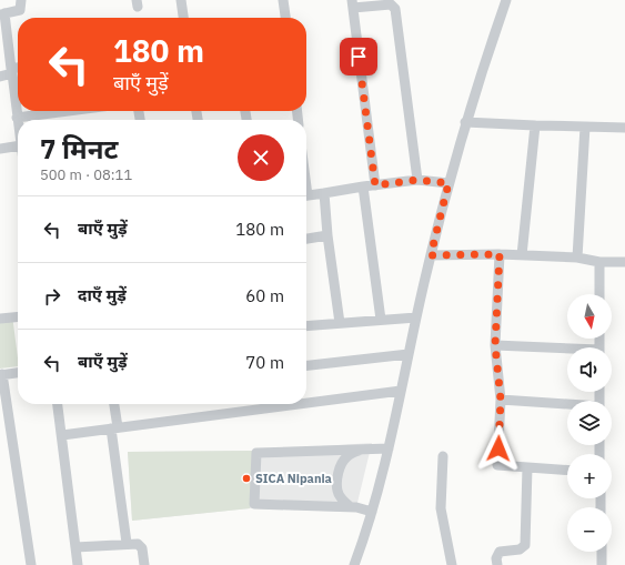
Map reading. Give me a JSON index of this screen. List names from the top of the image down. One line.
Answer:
{"places":["SICA Nipania"],"north":"bottom","page":{"turn":["180 m","बाएँ मुड़ें"],"heading":["7 मिनट","500 m · 08:11"],"list":[{"name":"बाएँ मुड़ें","value":"180 m"},{"name":"दाएँ मुड़ें","value":"60 m"},{"name":"बाएँ मुड़ें","value":"70 m"}],"map_buttons":["+","−"]}}
